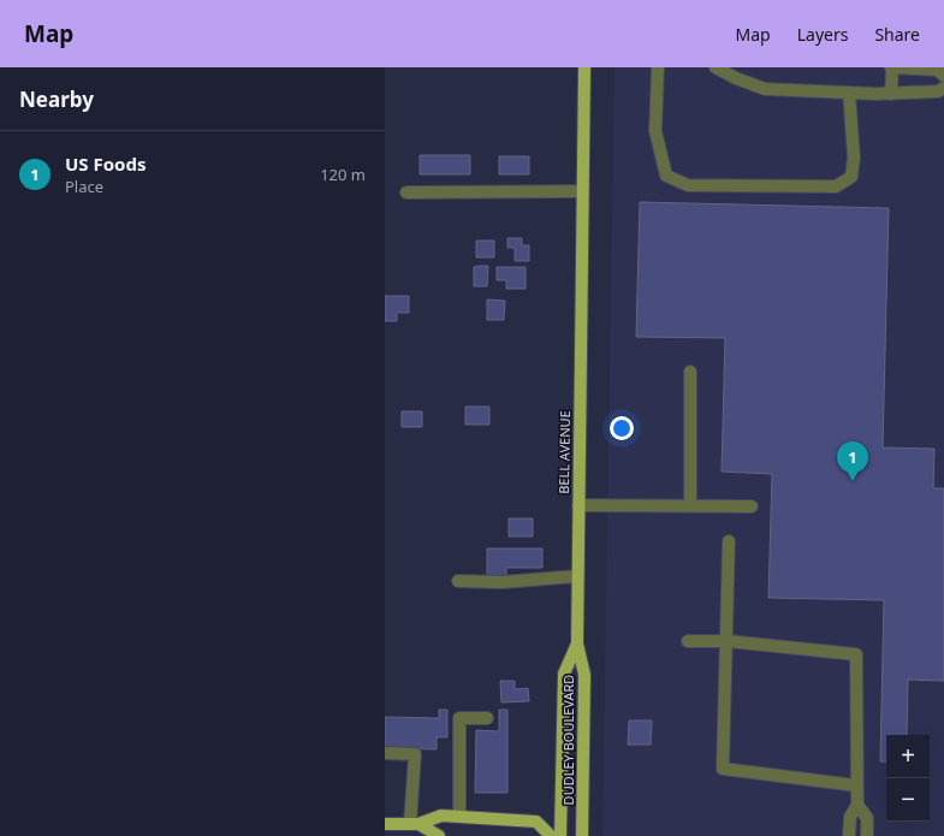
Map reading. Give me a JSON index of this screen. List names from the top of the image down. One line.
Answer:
{"streets":{"main road":["BELL AVENUE","DUDLEY BOULEVARD"]},"crossings":[["BELL AVENUE","DUDLEY BOULEVARD"]],"page":{"header":"Map","nav":["Map","Layers","Share"],"heading":"Nearby","list":[{"mark":"1","name":"US Foods","note":"Place","value":"120 m"}],"pins":"1","map_buttons":["+","−"]}}
